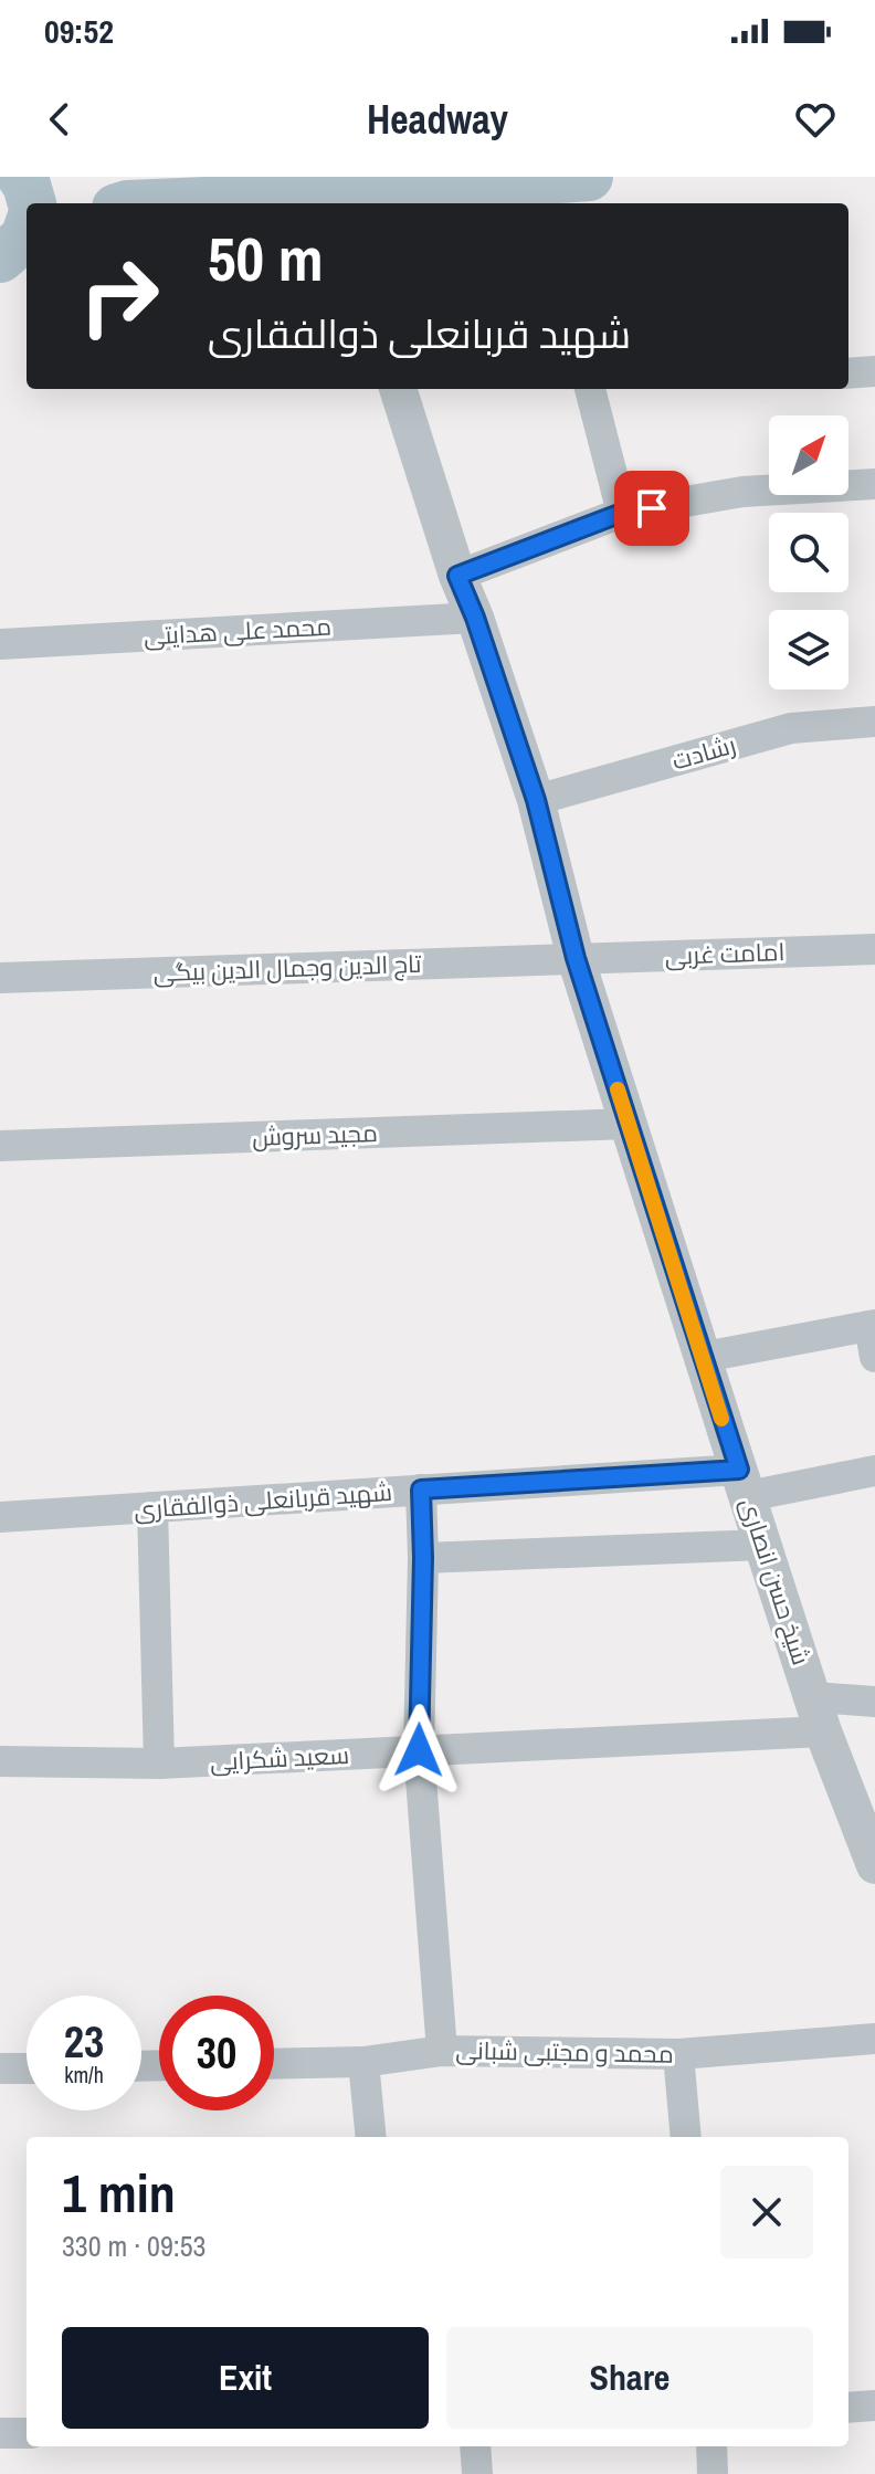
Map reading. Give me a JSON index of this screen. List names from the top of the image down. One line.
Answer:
{"streets":{"street":["محمد علی هدایتی","رشادت","امامت غربی","تاج الدین وجمال الدین بیگی","مجید سروش","شهید قربانعلی ذوالفقاری","شیخ حسن انصاری","سعید شکرایی","محمد و مجتبی شبانی"]},"crossings":[["محمد علی هدایتی","شیخ حسن انصاری"],["رشادت","شیخ حسن انصاری"],["امامت غربی","تاج الدین وجمال الدین بیگی"],["امامت غربی","شیخ حسن انصاری"],["تاج الدین وجمال الدین بیگی","شیخ حسن انصاری"],["مجید سروش","شیخ حسن انصاری"],["شهید قربانعلی ذوالفقاری","شیخ حسن انصاری"],["شیخ حسن انصاری","سعید شکرایی"]],"north":"top right","page":{"status":"09:52","header":"Headway","turn":["50 m","شهید قربانعلی ذوالفقاری"],"speed":"23 km/h","limit":"30","heading":["1 min","330 m · 09:53"],"buttons":["Exit","Share"]}}
